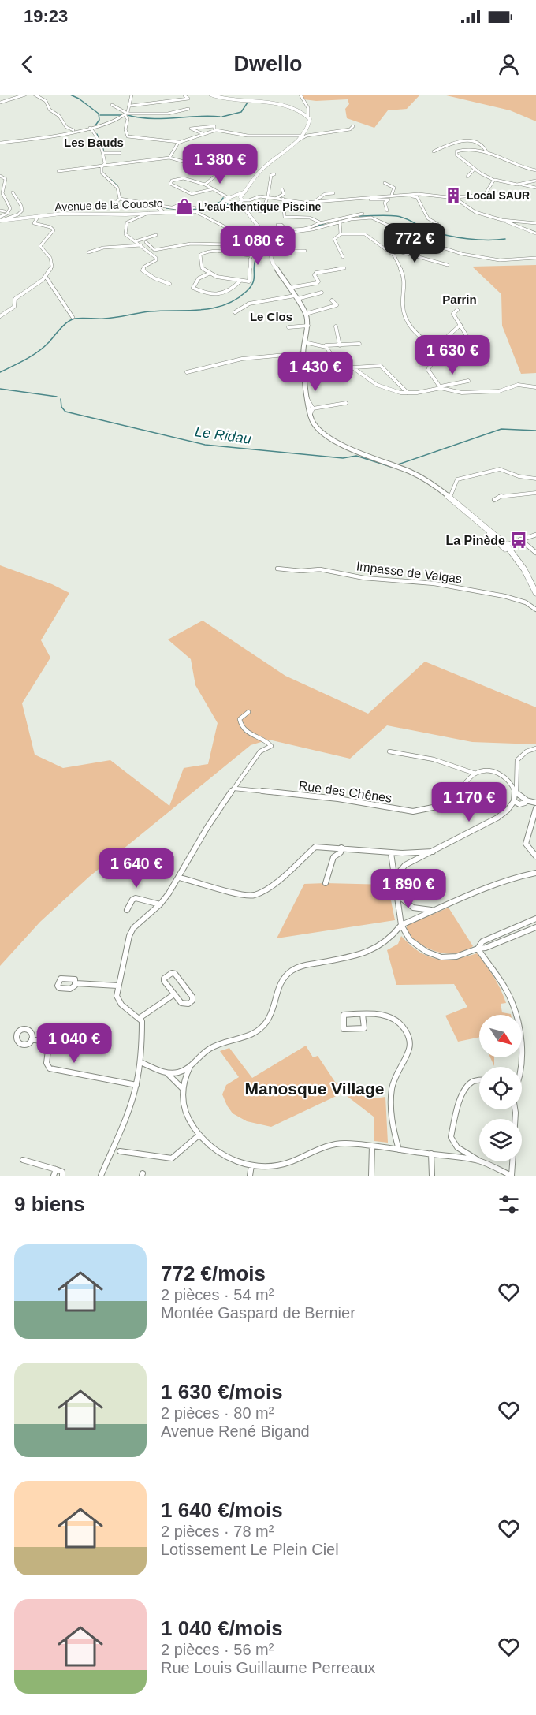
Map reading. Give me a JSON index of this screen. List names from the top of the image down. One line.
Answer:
{"streets":{"main road":["Avenue de la Couosto"],"street":["Impasse de Valgas","Rue des Chênes"]},"districts":["Les Bauds","Parrin","Le Clos","Manosque Village"],"water":["Le Ridau"],"places":{"building":["Local SAUR"],"shop":["L’eau-thentique Piscine"],"bus stop":["La Pinède"]},"north":"bottom right","page":{"status":"19:23","header":"Dwello","price":["1 380 €","772 €","1 080 €","1 630 €","1 430 €","1 170 €","1 640 €","1 890 €","1 040 €"],"heading":"9 biens","list":[{"name":"772 €/mois","note":"2 pièces · 54 m² · Montée Gaspard de Bernier"},{"name":"1 630 €/mois","note":"2 pièces · 80 m² · Avenue René Bigand"},{"name":"1 640 €/mois","note":"2 pièces · 78 m² · Lotissement Le Plein Ciel"},{"name":"1 040 €/mois","note":"2 pièces · 56 m² · Rue Louis Guillaume Perreaux"}]}}
